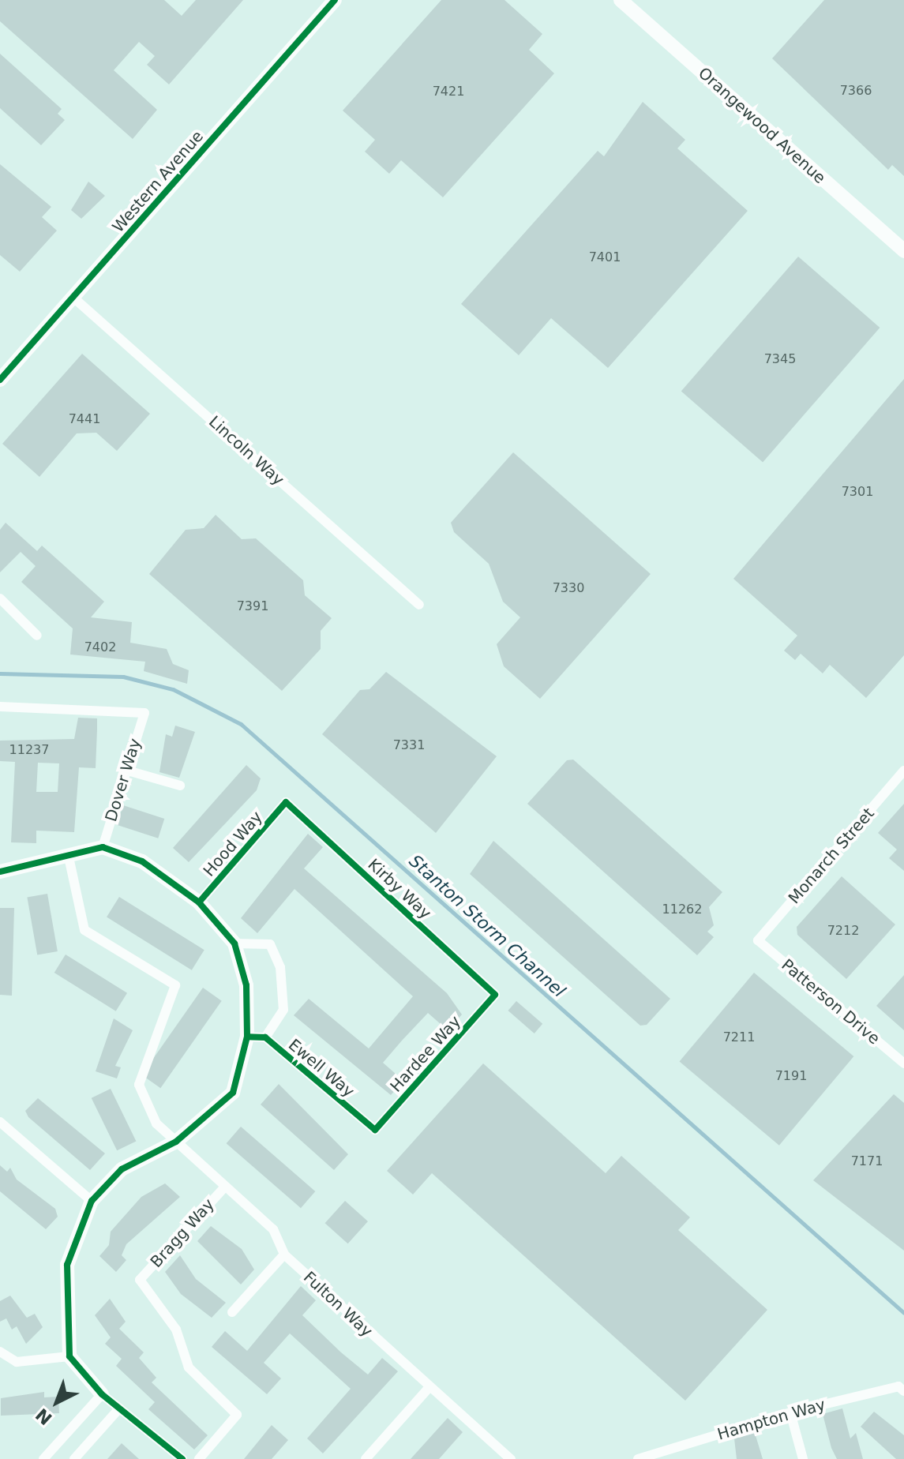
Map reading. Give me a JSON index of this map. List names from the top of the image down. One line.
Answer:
{"streets":{"street":["Orangewood Avenue","Western Avenue","Lincoln Way","Dover Way","Hood Way","Monarch Street","Kirby Way","Patterson Drive","Hardee Way","Ewell Way","Bragg Way","Fulton Way","Hampton Way"]},"crossings":[["Western Avenue","Lincoln Way"],["Hood Way","Kirby Way"],["Monarch Street","Patterson Drive"],["Kirby Way","Hardee Way"],["Hardee Way","Ewell Way"],["Bragg Way","Fulton Way"]],"water":["Stanton Storm Channel"],"house_numbers":["7366","7421","7401","7345","7441","7301","7330","7391","7402","7331","11237","11262","7212","7211","7191","7171"],"north":"bottom left"}
